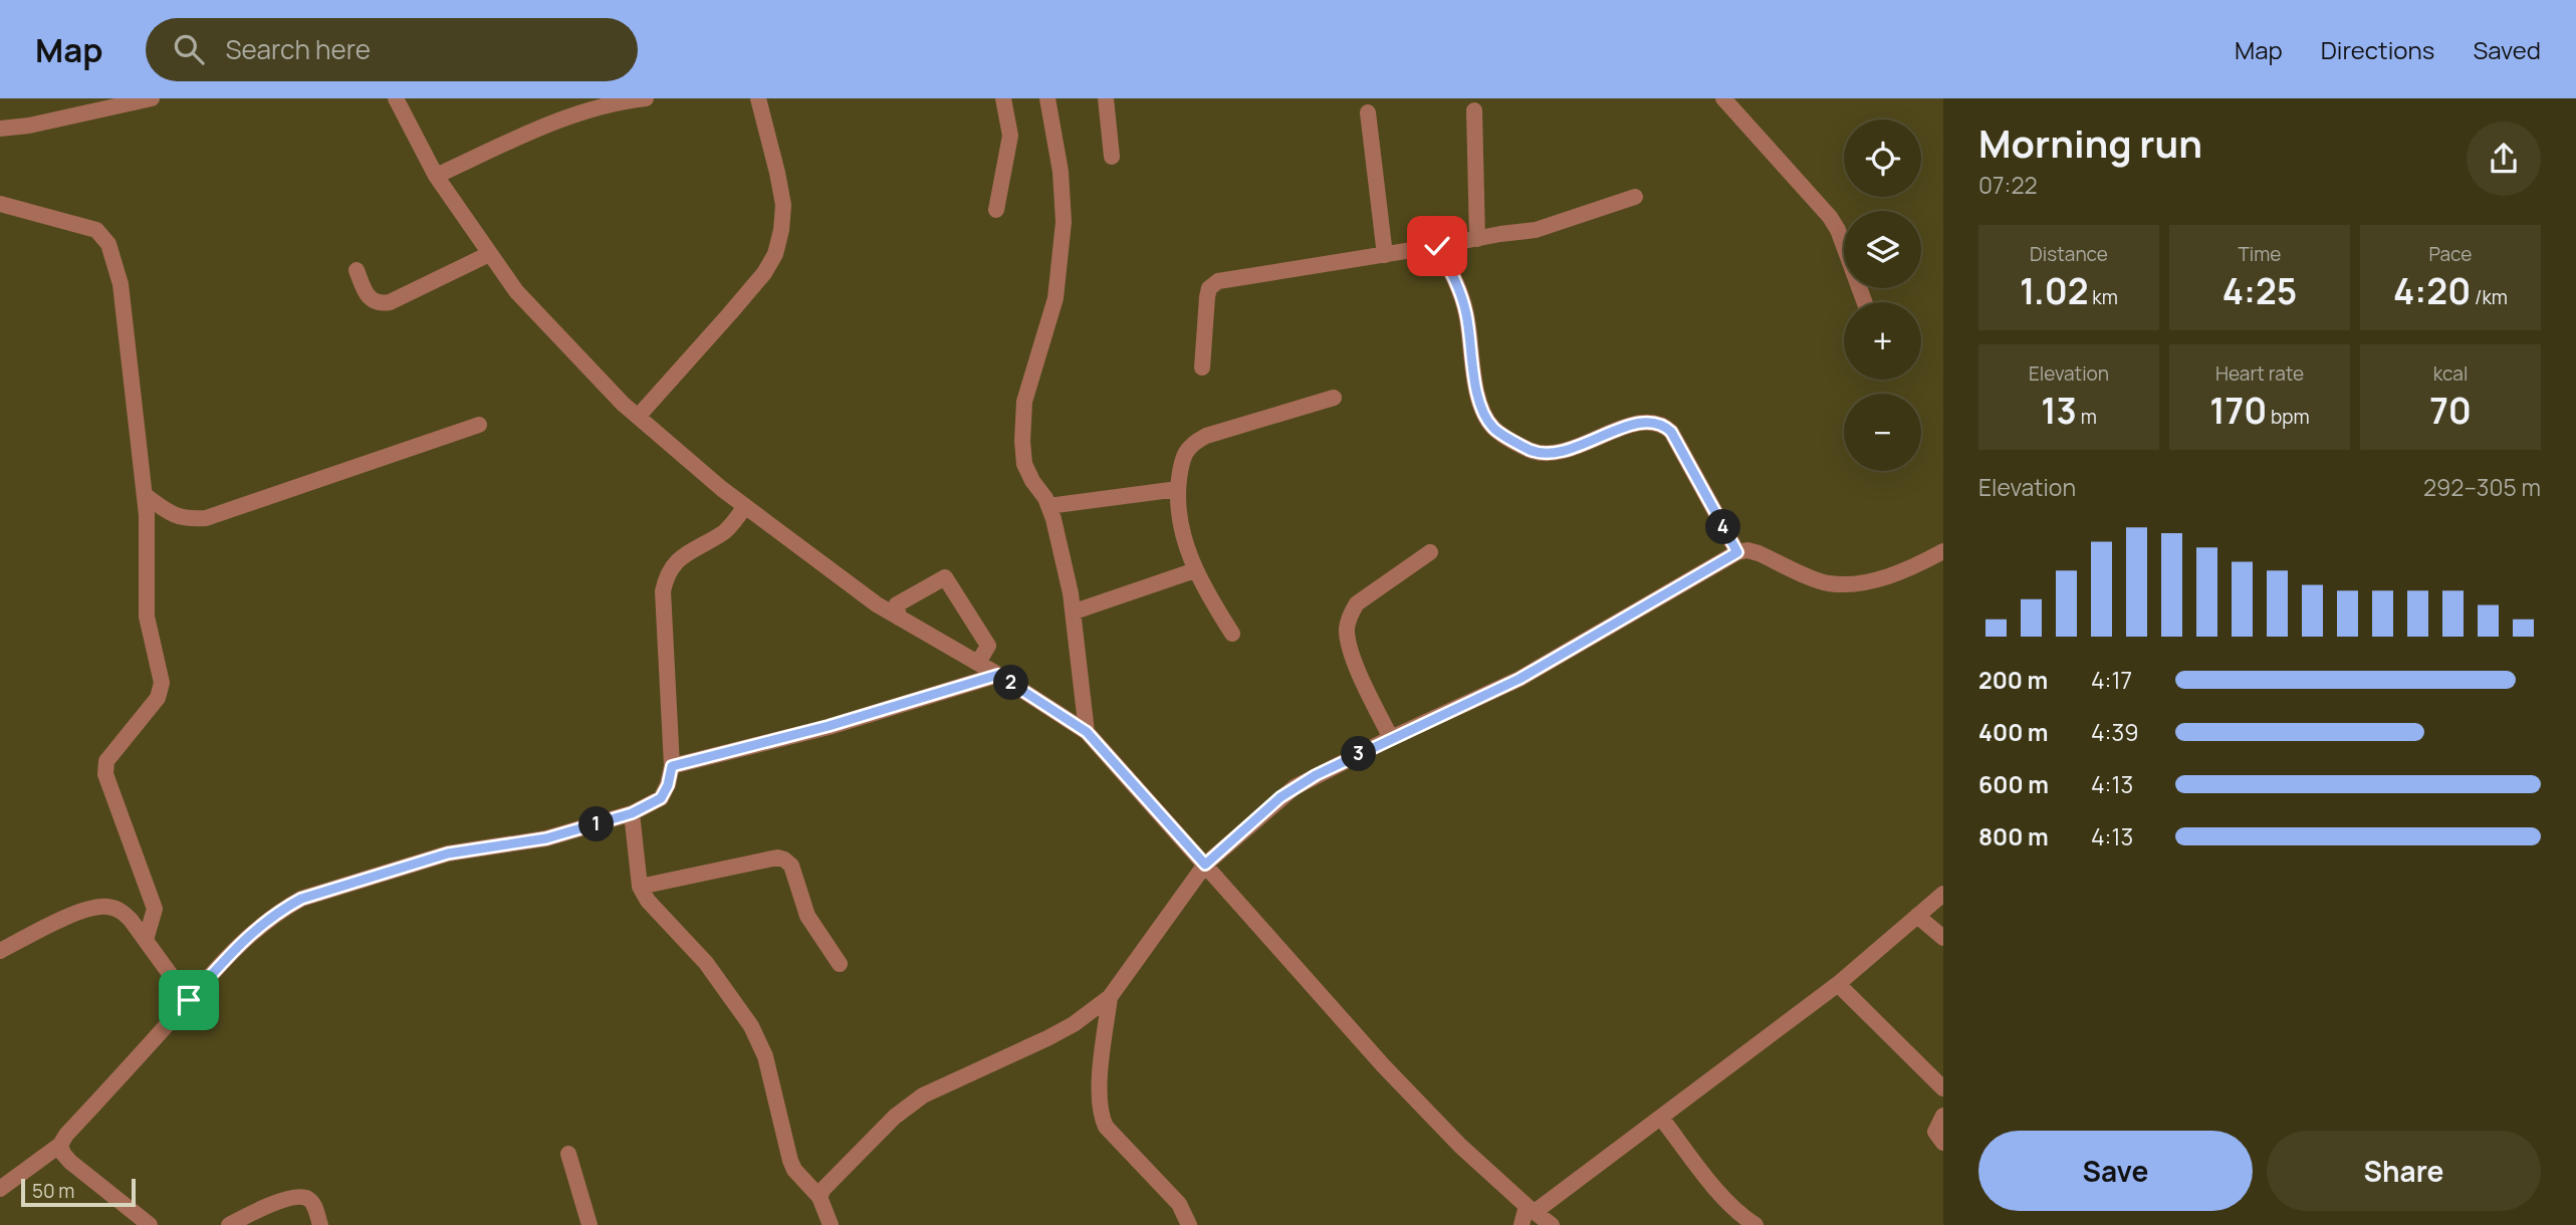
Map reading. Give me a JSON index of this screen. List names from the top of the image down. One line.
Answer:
{"scale_bar":"50 m","page":{"header":"Map","search":"Search here","nav":["Map","Directions","Saved"],"heading":["Morning run","07:22"],"map_buttons":["+","−"],"stats":[["Distance","1.02 km"],["Time","4:25"],["Pace","4:20 /km"],["Elevation","13 m"],["Heart rate","170 bpm"],["kcal","70"]],"chart":["Elevation","292–305 m"],"pins":["4","2","3","1"],"list":[{"name":"200 m","note":"4:17"},{"name":"400 m","note":"4:39"},{"name":"600 m","note":"4:13"},{"name":"800 m","note":"4:13"}],"buttons":["Save","Share"],"scale":"50 m"}}
